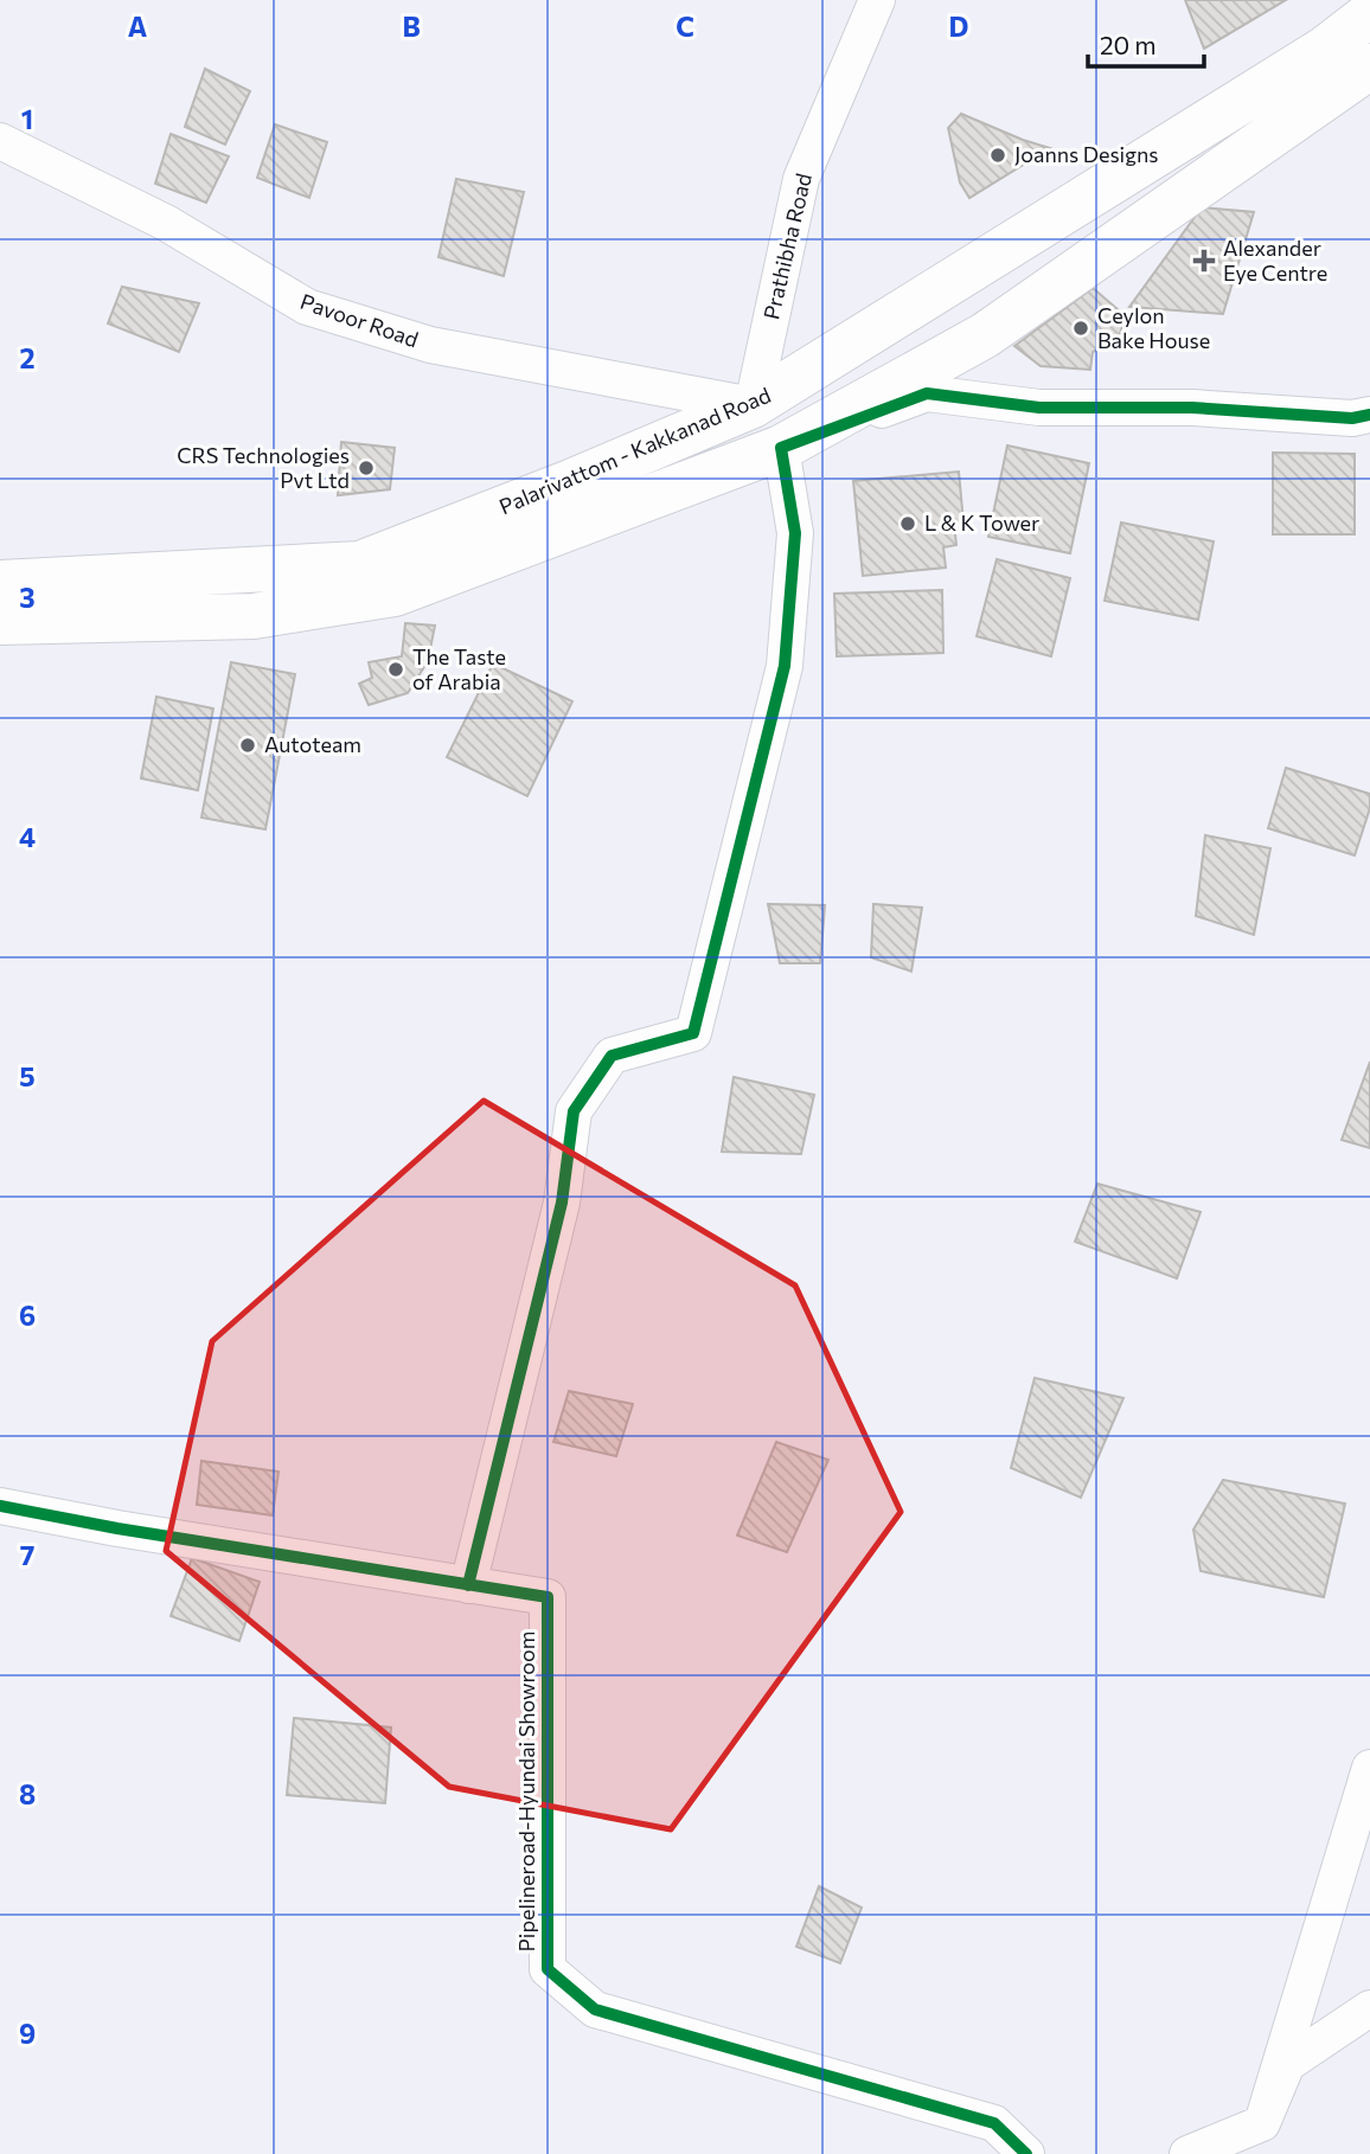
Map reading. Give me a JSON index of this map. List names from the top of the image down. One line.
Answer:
{"streets":{"main road":["Palarivattom - Kakkanad Road"],"street":["Prathibha Road","Pavoor Road","Pipelineroad-Hyundai Showroom"]},"crossings":[["Prathibha Road","Pavoor Road"],["Prathibha Road","Palarivattom - Kakkanad Road"],["Pavoor Road","Palarivattom - Kakkanad Road"]],"places":{"other":["Joanns Designs","Ceylon Bake House","CRS Technologies Pvt Ltd","L & K Tower","The Taste of Arabia","Autoteam"],"health":["Alexander Eye Centre"]},"scale_bar":"20 m","grid":{"columns":["A","B","C","D"],"rows":["1","2","3","4","5","6","7","8","9"]}}
